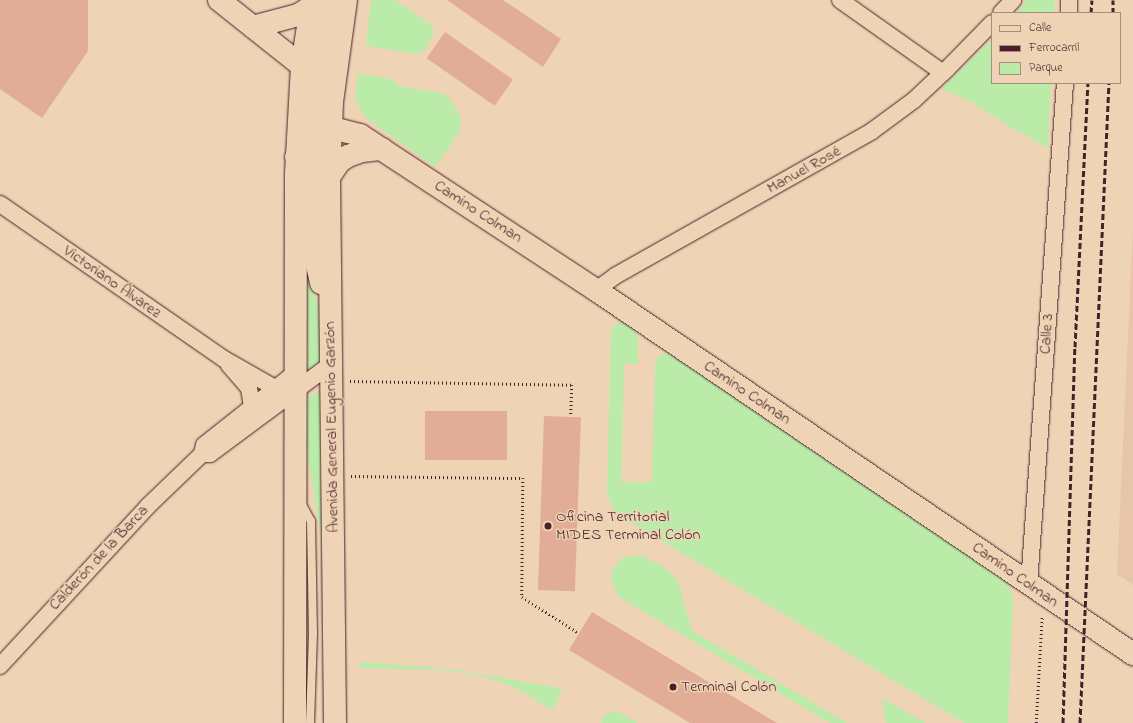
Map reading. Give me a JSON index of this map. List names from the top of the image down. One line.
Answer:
{"streets":{"main road":["Camino Colman","Avenida General Eugenio Garzón"],"street":["Manuel Rosé","Victoriano Álvarez","Calle 3","Calderón de la Barca"]},"crossings":[["Manuel Rosé","Camino Colman"],["Camino Colman","Calle 3"],["Camino Colman","Avenida General Eugenio Garzón"],["Victoriano Álvarez","Avenida General Eugenio Garzón"],["Victoriano Álvarez","Calderón de la Barca"],["Avenida General Eugenio Garzón","Calderón de la Barca"]],"places":["Oficina Territorial MIDES Terminal Colón","Terminal Colón"],"legend":["Calle","Ferrocarril","Parque"]}
